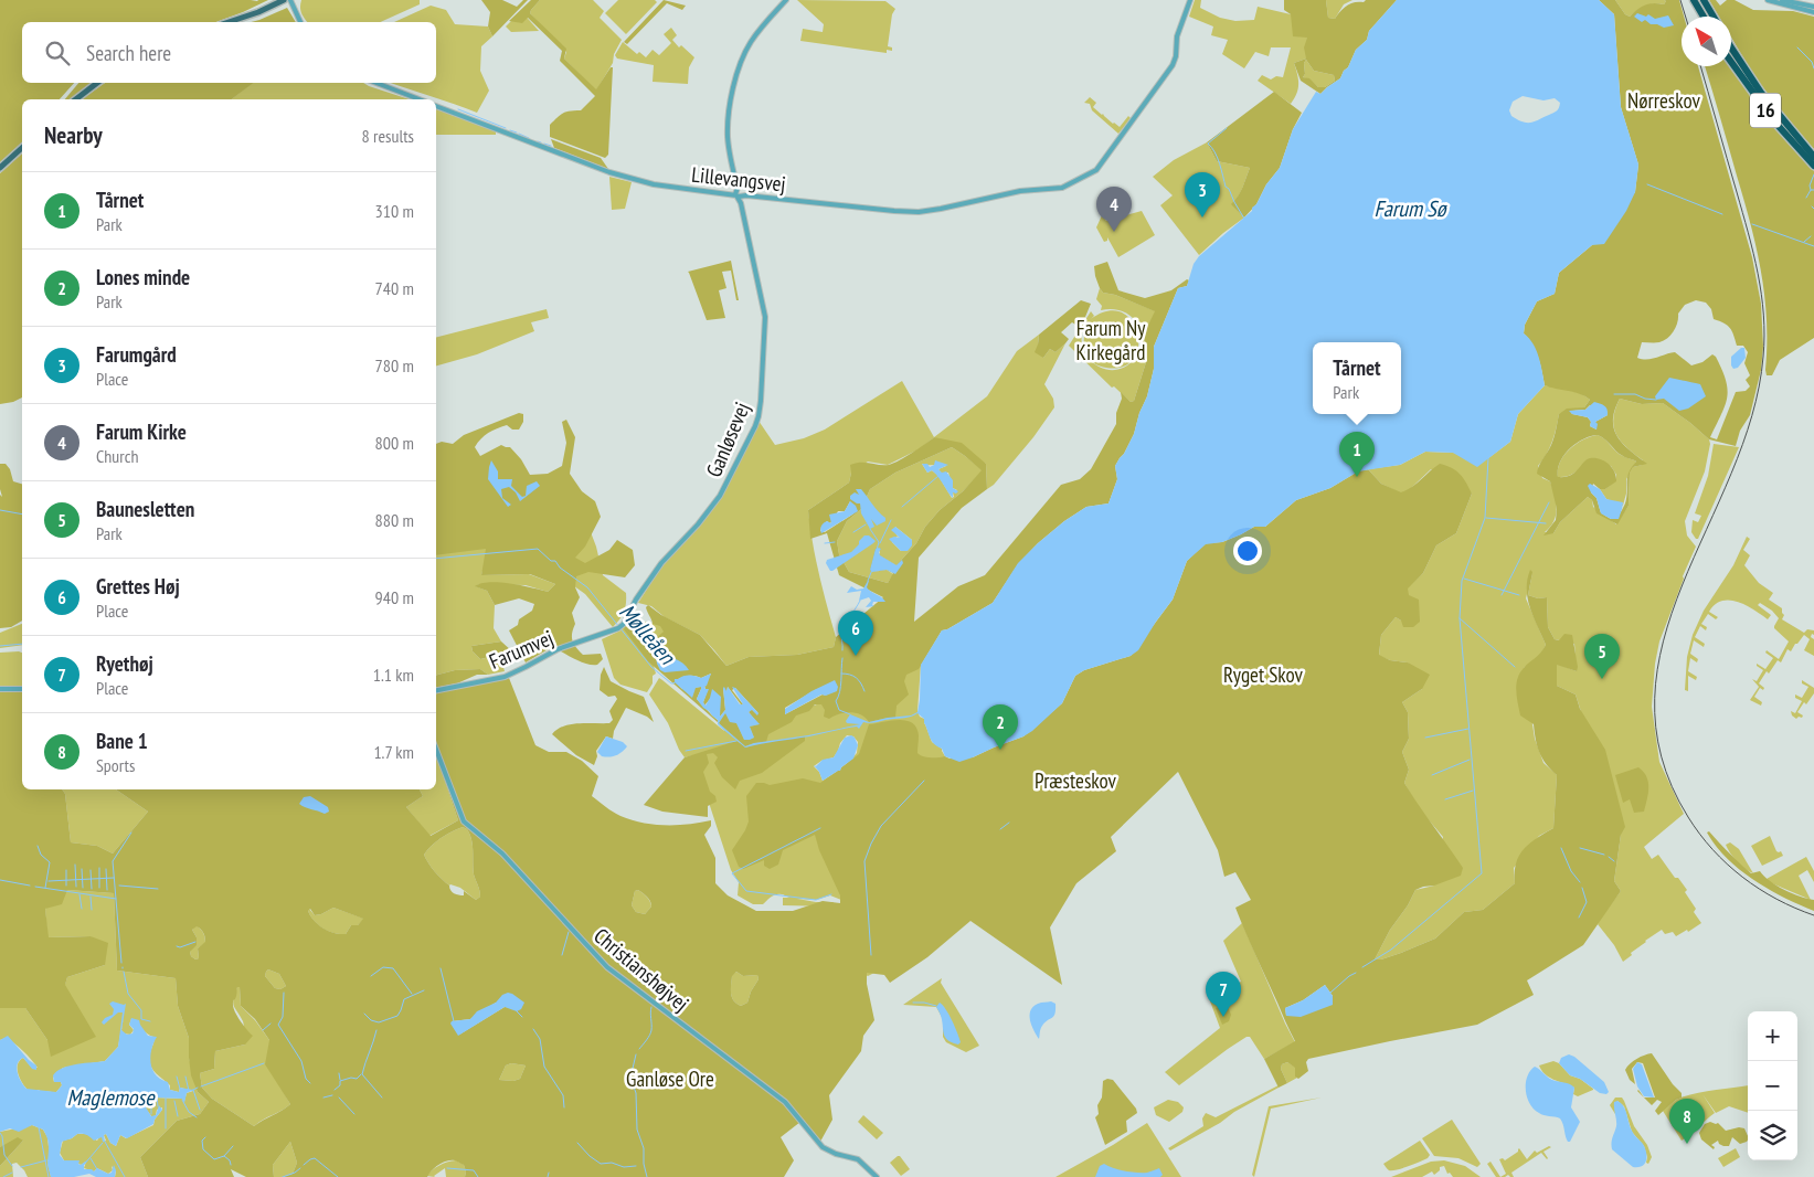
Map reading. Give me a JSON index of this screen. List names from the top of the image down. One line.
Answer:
{"streets":{"highway":["16"],"street":["Lillevangsvej","Ganløsevej","Farumvej","Christianshøjvej"]},"crossings":[["Lillevangsvej","Ganløsevej"],["Ganløsevej","Farumvej"]],"water":["Farum Sø","Mølleåen","Maglemose"],"parks":["Nørreskov","Farum Ny Kirkegård","Ryget Skov","Præsteskov","Ganløse Ore"],"north":"top left","page":{"search":"Search here","heading":["Nearby","8 results"],"list":[{"mark":"1","name":"Tårnet","note":"Park","value":"310 m"},{"mark":"2","name":"Lones minde","note":"Park","value":"740 m"},{"mark":"3","name":"Farumgård","note":"Place","value":"780 m"},{"mark":"4","name":"Farum Kirke","note":"Church","value":"800 m"},{"mark":"5","name":"Baunesletten","note":"Park","value":"880 m"},{"mark":"6","name":"Grettes Høj","note":"Place","value":"940 m"},{"mark":"7","name":"Ryethøj","note":"Place","value":"1.1 km"},{"mark":"8","name":"Bane 1","note":"Sports","value":"1.7 km"}],"pins":["3","4","1","6","5","2","7","8"],"popup":["Tårnet","Park"],"map_buttons":["+","−"]}}
